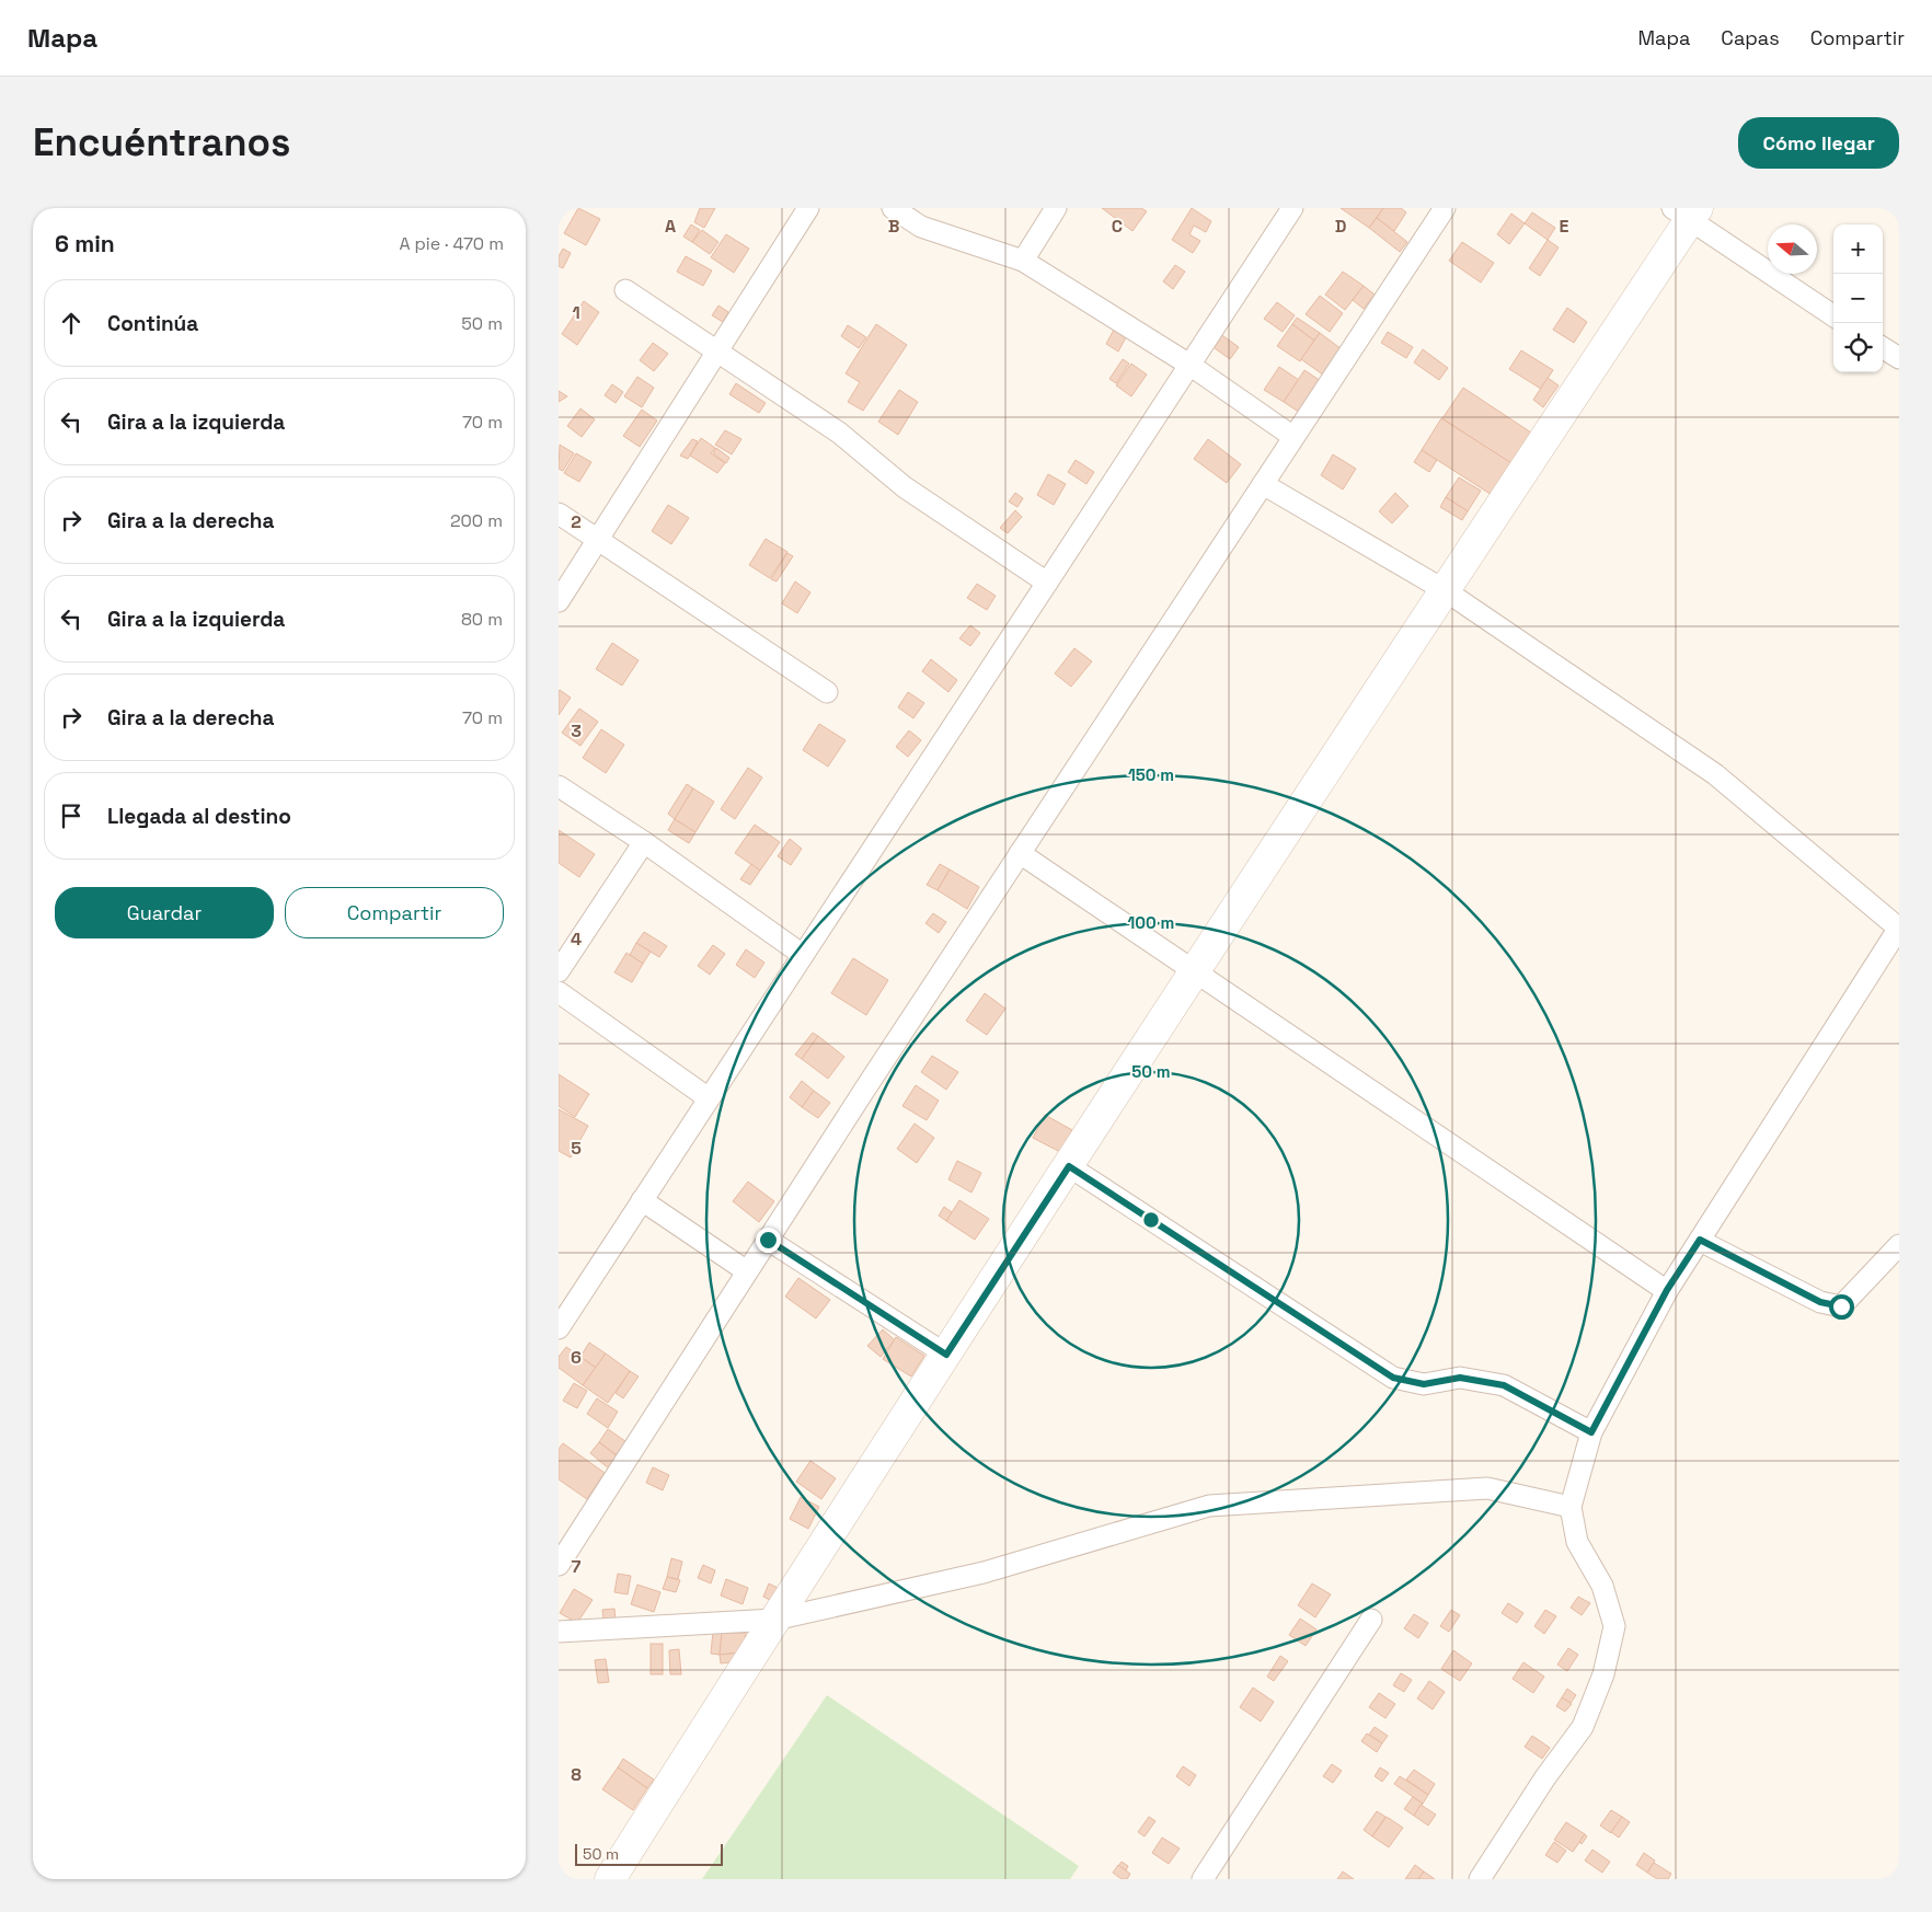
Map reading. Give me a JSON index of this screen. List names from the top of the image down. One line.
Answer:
{"scale_bar":"50 m","north":"left","page":{"header":"Mapa","nav":["Mapa","Capas","Compartir"],"buttons":["Cómo llegar",["Guardar","Compartir"]],"title":"Encuéntranos","heading":["6 min","A pie · 470 m"],"map_buttons":["+","−"],"list":[["Continúa","50 m"],["Gira a la izquierda","70 m"],["Gira a la derecha","200 m"],["Gira a la izquierda","80 m"],["Gira a la derecha","70 m"],"Llegada al destino"],"scale":"50 m"},"grid":{"columns":["A","B","C","D","E"],"rows":["1","2","3","4","5","6","7","8"]},"rings":["150 m","100 m","50 m"]}
